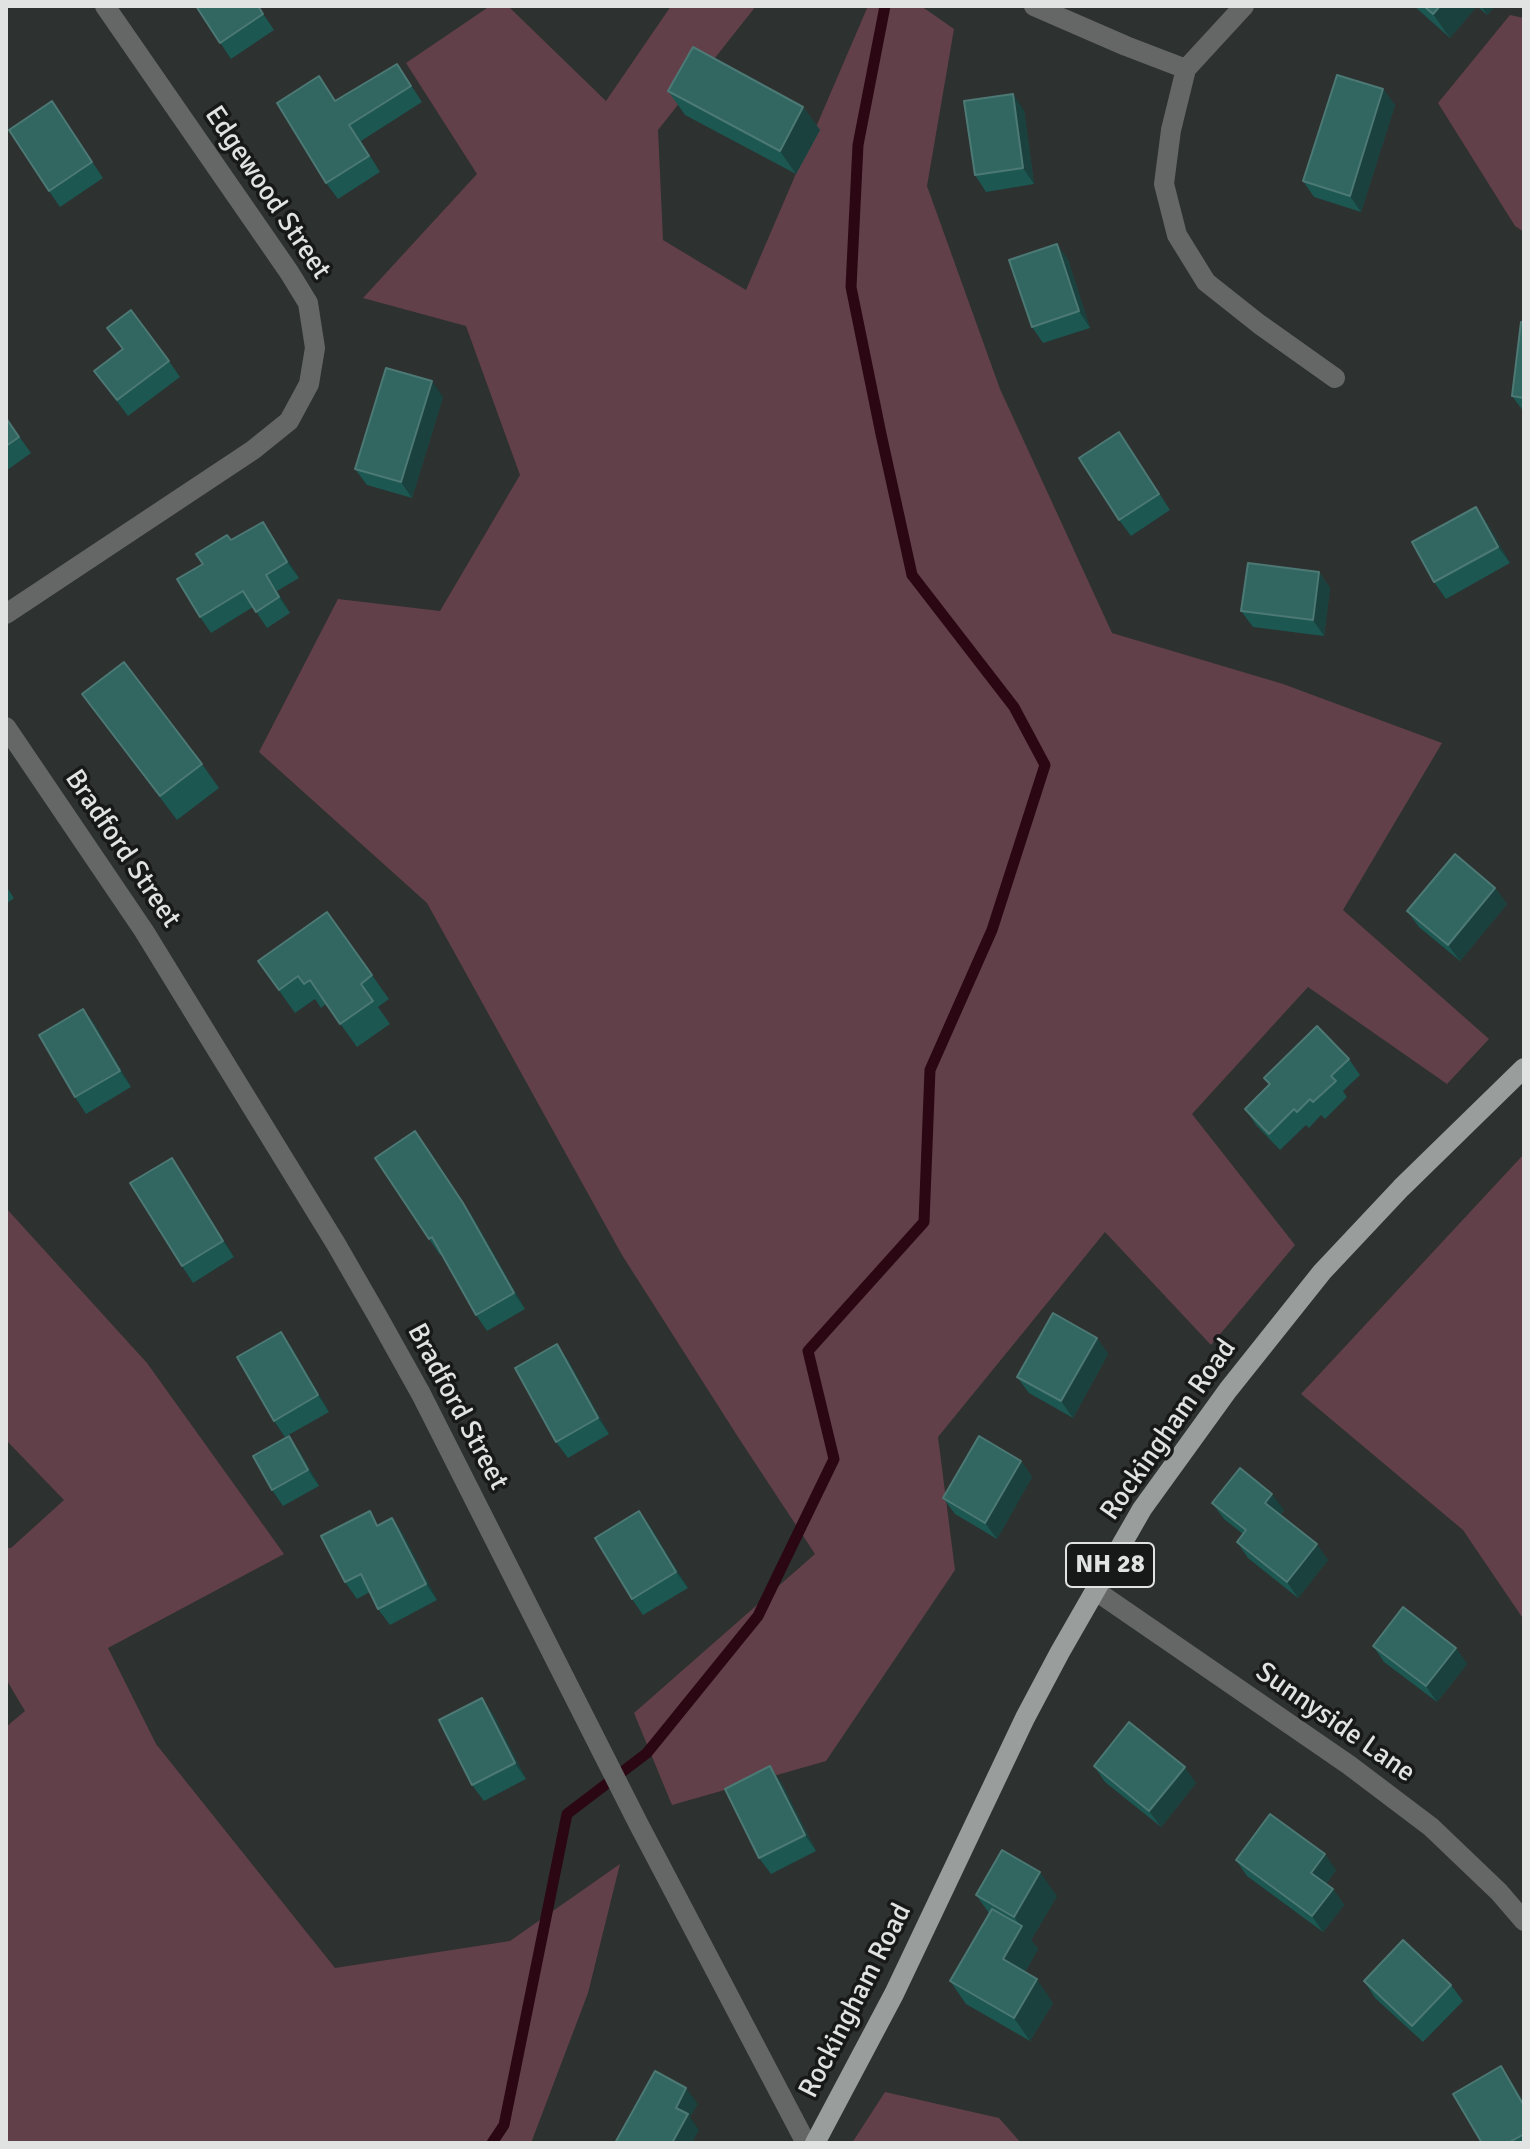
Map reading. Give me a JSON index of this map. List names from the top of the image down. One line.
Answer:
{"streets":{"main road":["Rockingham Road","NH 28"],"street":["Edgewood Street","Bradford Street","Sunnyside Lane"]},"crossings":[["Rockingham Road","Sunnyside Lane"]]}
